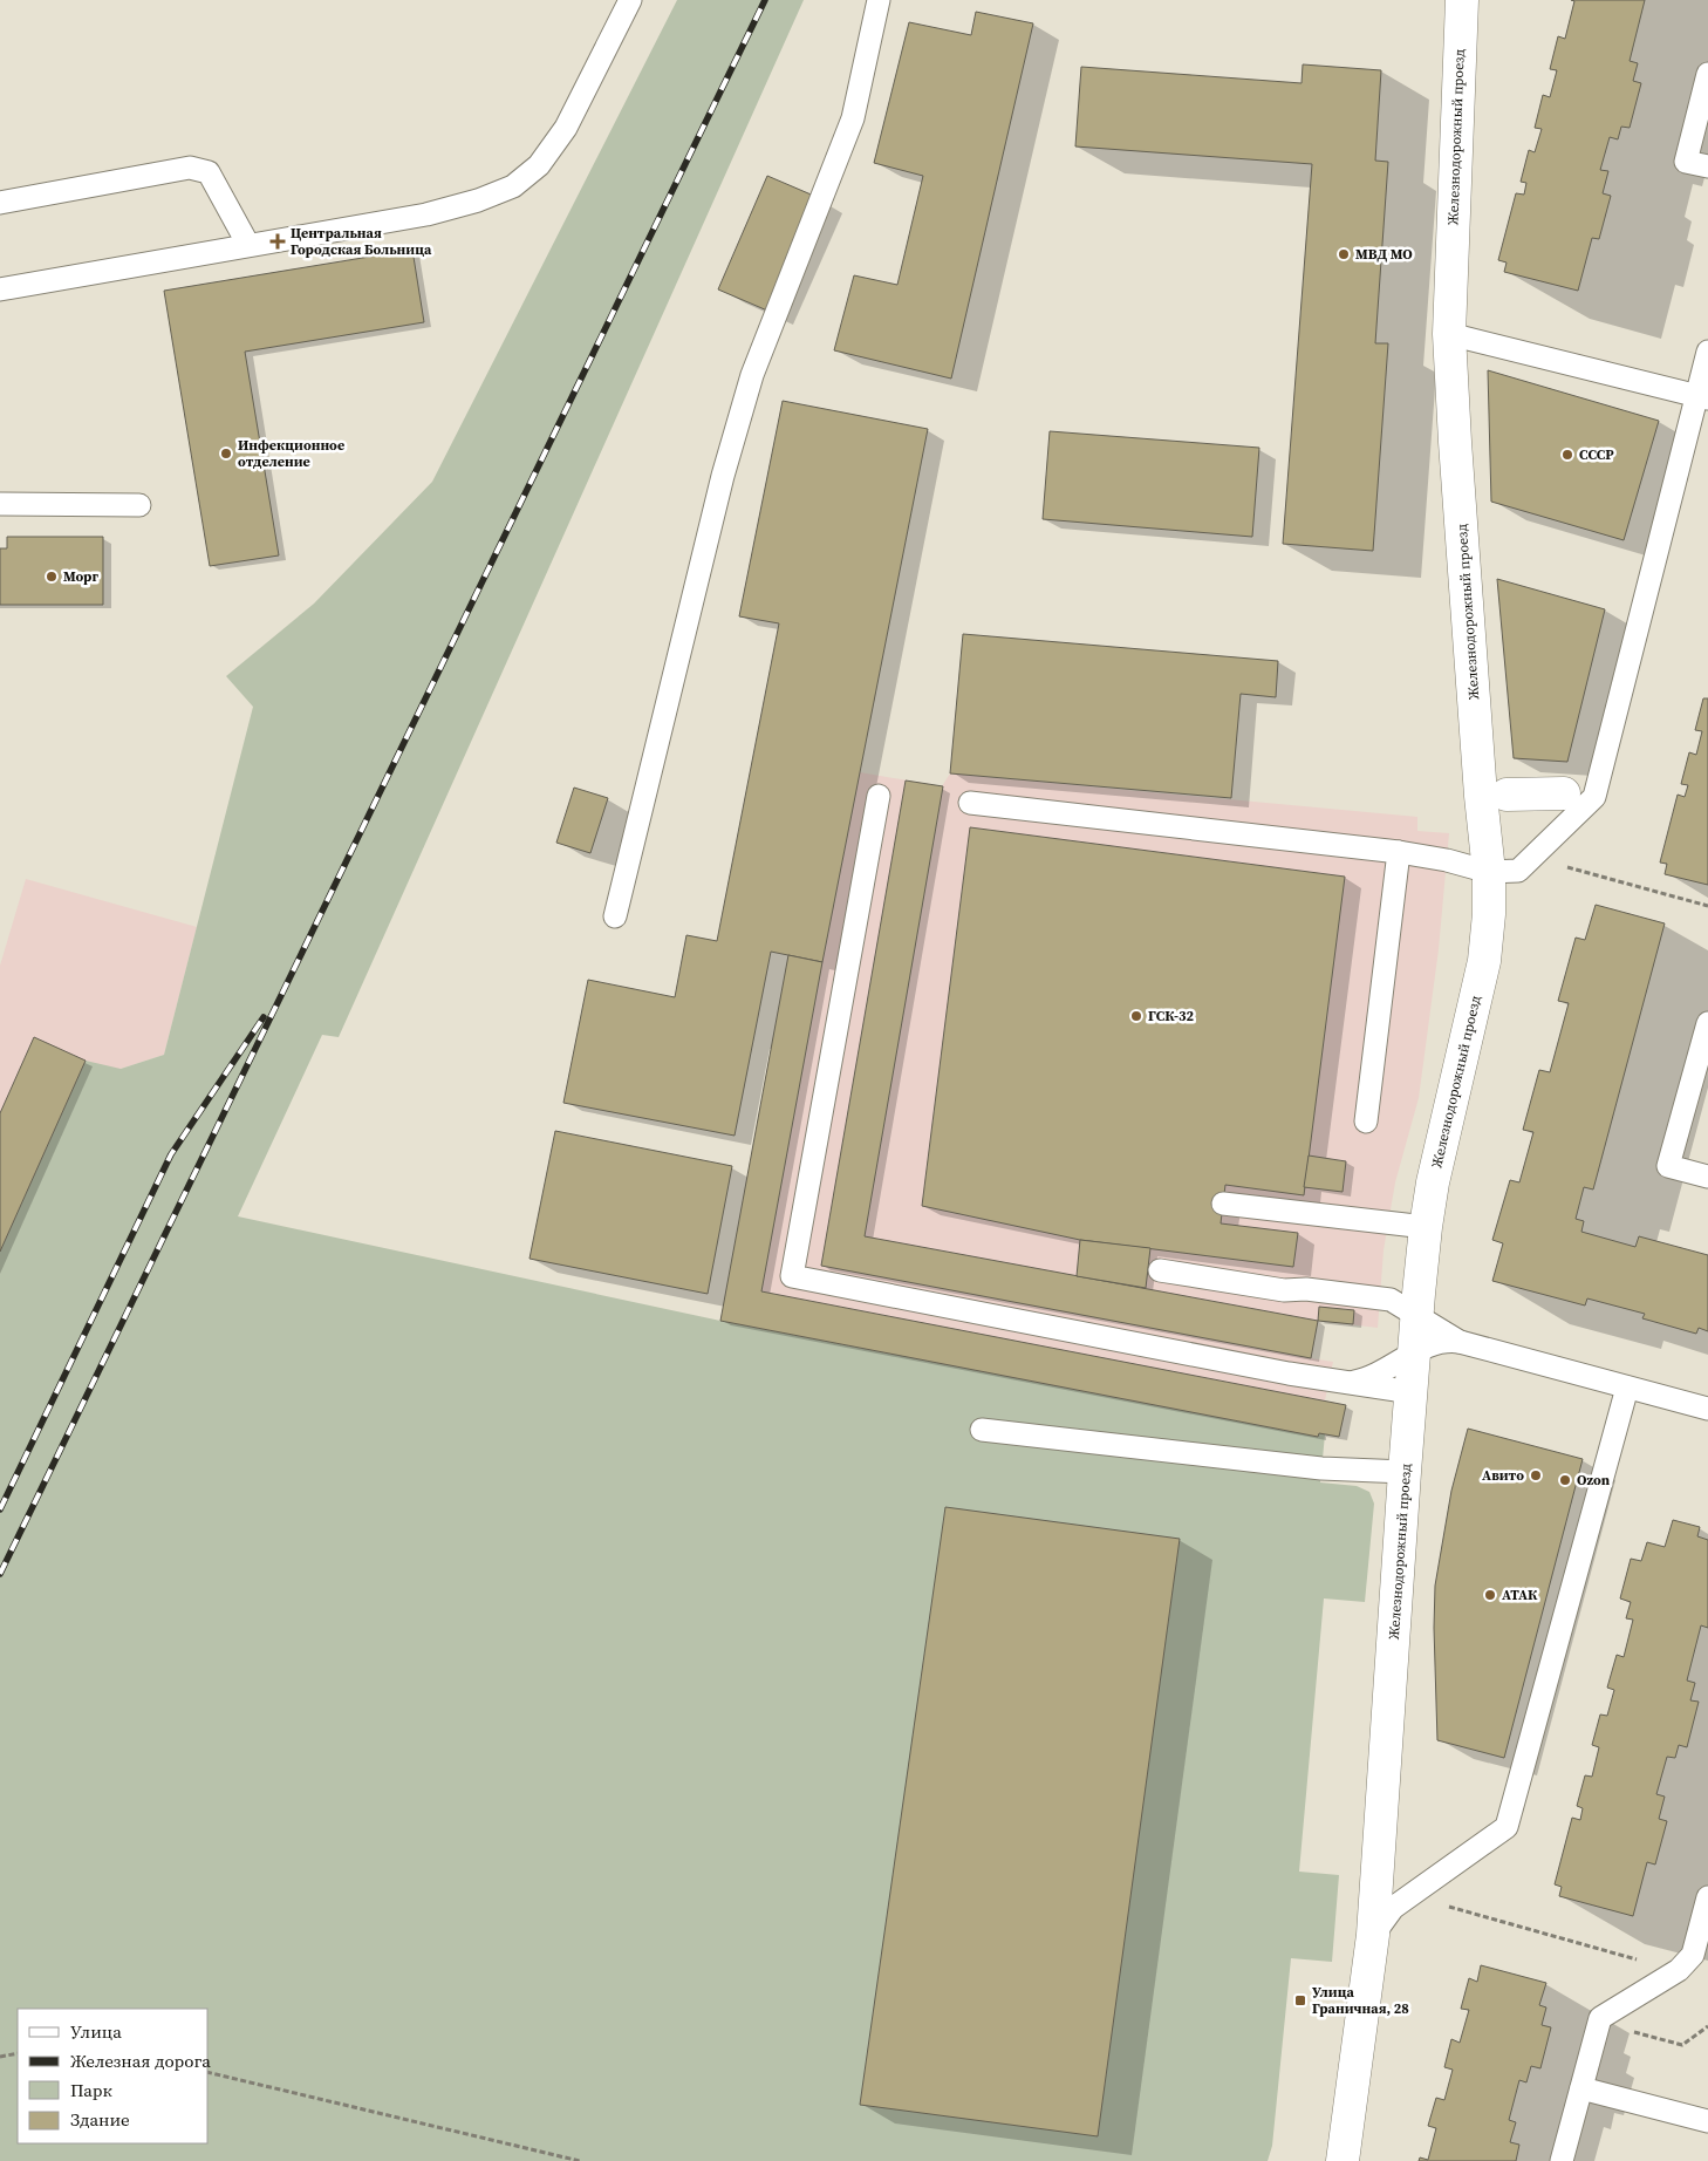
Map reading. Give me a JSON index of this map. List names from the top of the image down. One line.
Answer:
{"streets":{"street":["Железнодорожный проезд"]},"places":{"health":["Центральная Городская Больница"],"other":["МВД МО","Инфекционное отделение","СССР","Морг","ГСК-32","Авито","Ozon","АТАК"],"transit":["Улица Граничная, 28"]},"legend":["Улица","Железная дорога","Парк","Здание"]}
